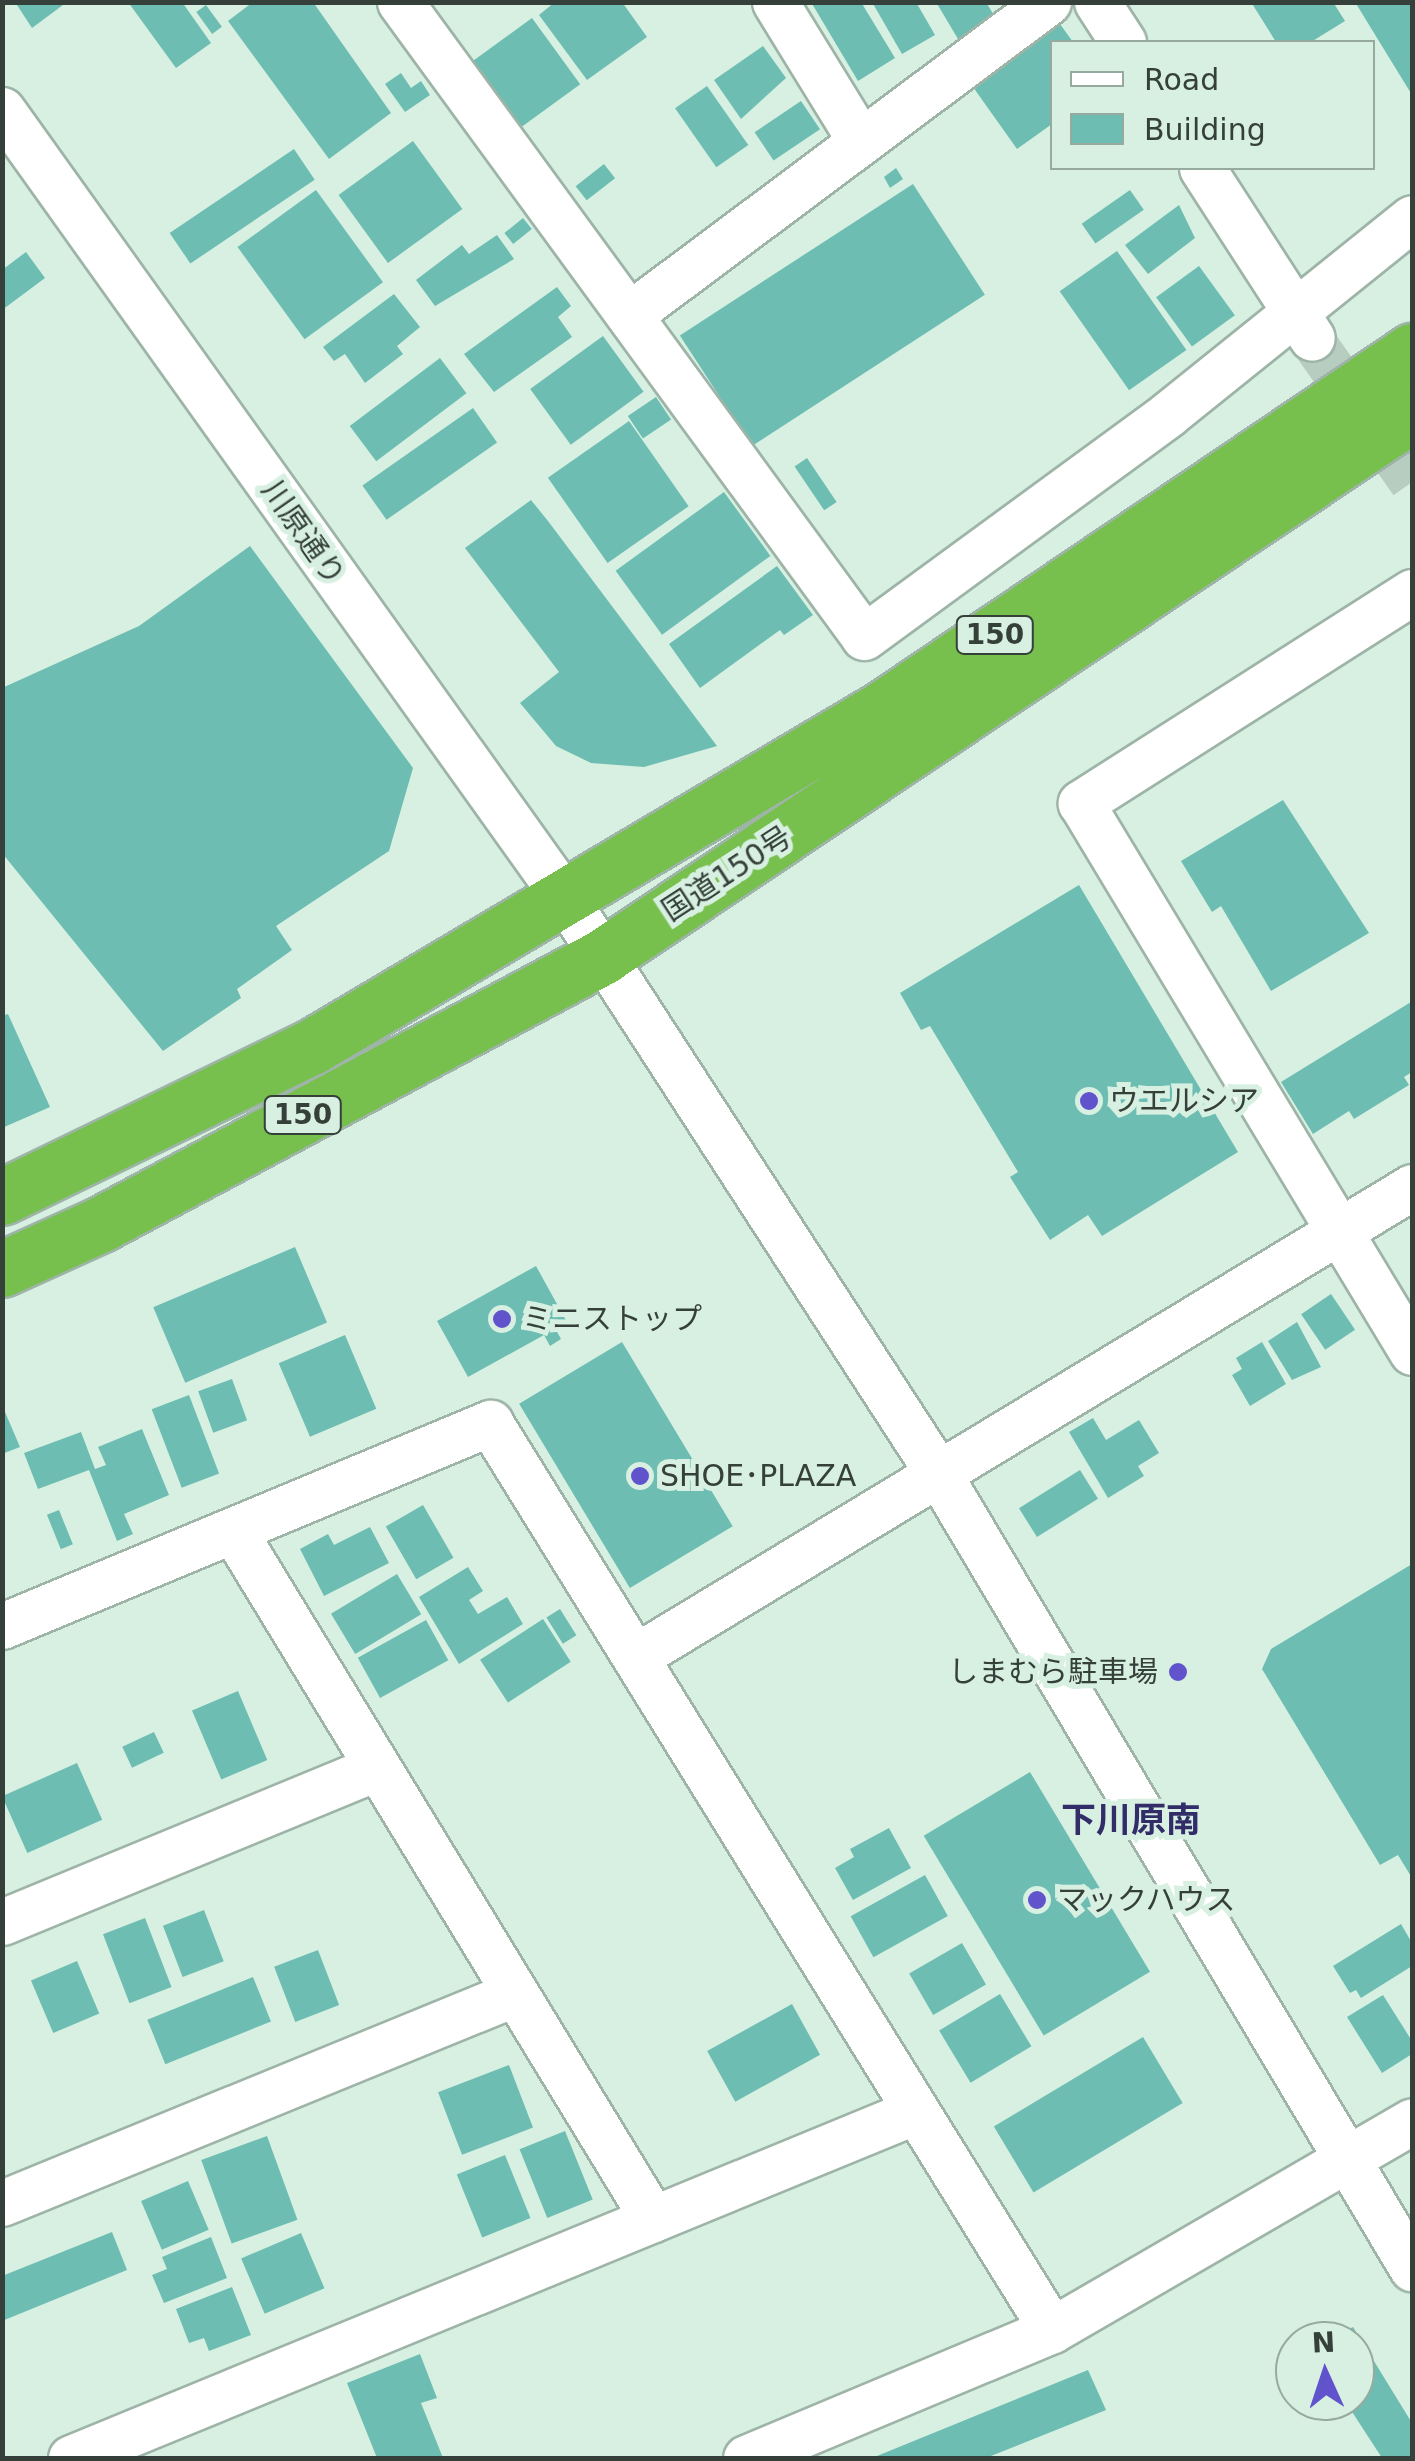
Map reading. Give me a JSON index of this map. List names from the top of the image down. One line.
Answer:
{"streets":{"highway":["150","国道150号"],"street":["川原通り"]},"crossings":[["川原通り","国道150号"]],"districts":["下川原南"],"places":["ウエルシア","ミニストップ","SHOE･PLAZA","しまむら駐車場","マックハウス"],"legend":["Road","Building"],"north":"top"}
